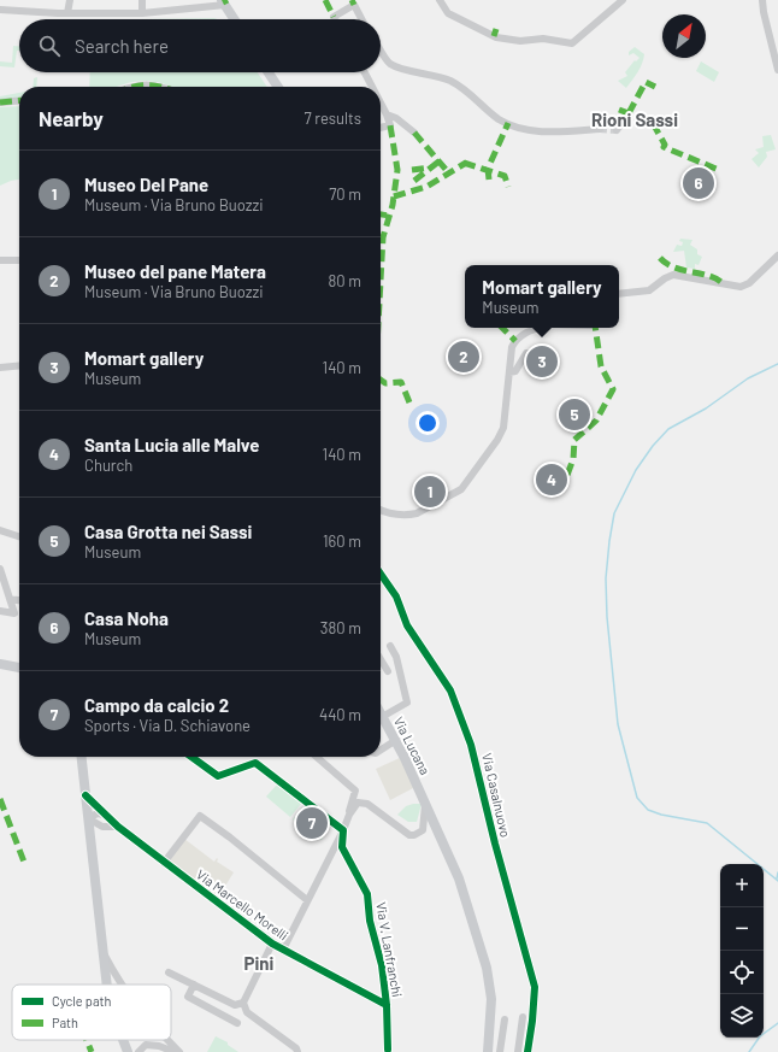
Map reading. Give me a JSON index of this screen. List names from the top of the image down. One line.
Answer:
{"streets":{"street":["Via Lucana","Via Casalnuovo","Via Marcello Morelli","Via V. Lanfranchi"]},"crossings":[["Via Marcello Morelli","Via V. Lanfranchi"]],"districts":["Rioni Sassi","Pini"],"legend":["Cycle path","Path"],"north":"top right","page":{"search":"Search here","heading":["Nearby","7 results"],"list":[{"mark":"1","name":"Museo Del Pane","note":"Museum · Via Bruno Buozzi","value":"70 m"},{"mark":"2","name":"Museo del pane Matera","note":"Museum · Via Bruno Buozzi","value":"80 m"},{"mark":"3","name":"Momart gallery","note":"Museum","value":"140 m"},{"mark":"4","name":"Santa Lucia alle Malve","note":"Church","value":"140 m"},{"mark":"5","name":"Casa Grotta nei Sassi","note":"Museum","value":"160 m"},{"mark":"6","name":"Casa Noha","note":"Museum","value":"380 m"},{"mark":"7","name":"Campo da calcio 2","note":"Sports · Via D. Schiavone","value":"440 m"}],"pins":["6","2","3","5","4","1","7"],"popup":["Momart gallery","Museum"],"map_buttons":["+","−"]}}
